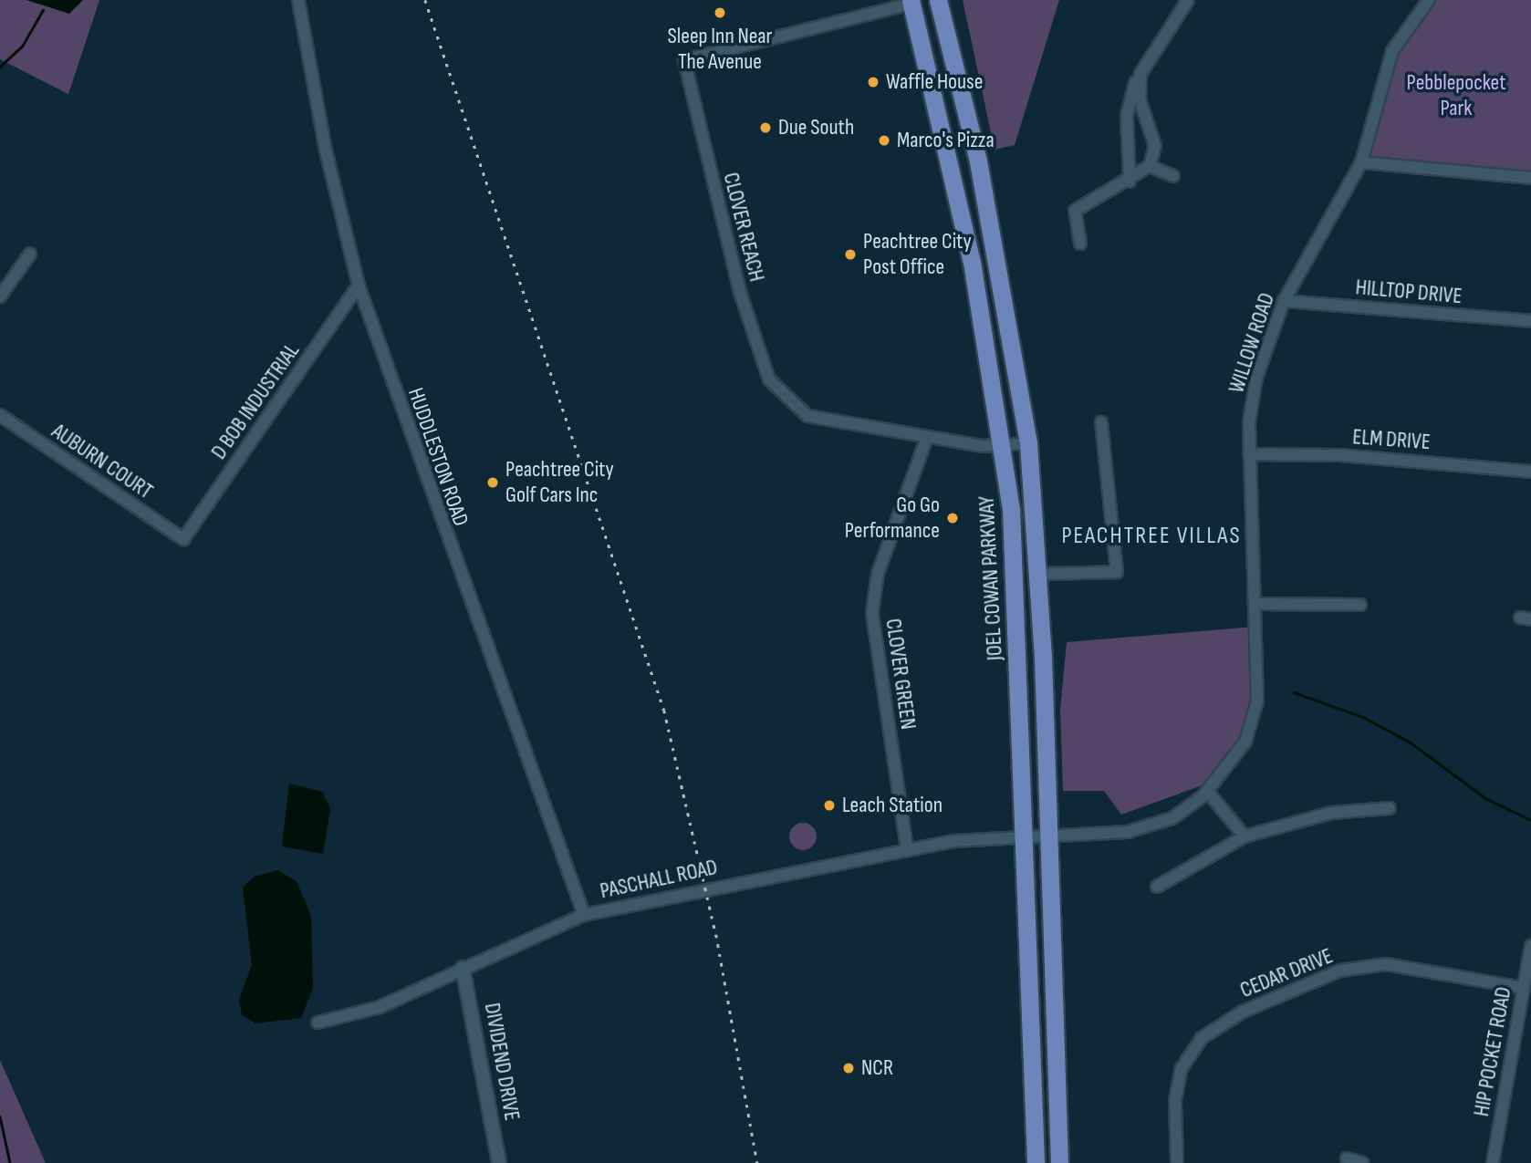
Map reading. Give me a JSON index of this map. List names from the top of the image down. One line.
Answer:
{"streets":{"main road":["JOEL COWAN PARKWAY"],"street":["CLOVER REACH","HILLTOP DRIVE","WILLOW ROAD","D BOB INDUSTRIAL","ELM DRIVE","HUDDLESTON ROAD","AUBURN COURT","CLOVER GREEN","PASCHALL ROAD","CEDAR DRIVE","HIP POCKET ROAD","DIVIDEND DRIVE"]},"crossings":[["CLOVER REACH","JOEL COWAN PARKWAY"],["CLOVER REACH","CLOVER GREEN"],["HILLTOP DRIVE","WILLOW ROAD"],["WILLOW ROAD","ELM DRIVE"],["WILLOW ROAD","JOEL COWAN PARKWAY"],["WILLOW ROAD","PASCHALL ROAD"],["D BOB INDUSTRIAL","HUDDLESTON ROAD"],["D BOB INDUSTRIAL","AUBURN COURT"],["HUDDLESTON ROAD","PASCHALL ROAD"],["JOEL COWAN PARKWAY","PASCHALL ROAD"],["CLOVER GREEN","PASCHALL ROAD"],["PASCHALL ROAD","DIVIDEND DRIVE"],["CEDAR DRIVE","HIP POCKET ROAD"]],"districts":["PEACHTREE VILLAS"],"parks":["Pebblepocket Park"],"places":["Sleep Inn Near The Avenue","Waffle House","Due South","Marco's Pizza","Peachtree City Post Office","Peachtree City Golf Cars Inc","Go Go Performance","Leach Station","NCR"]}
